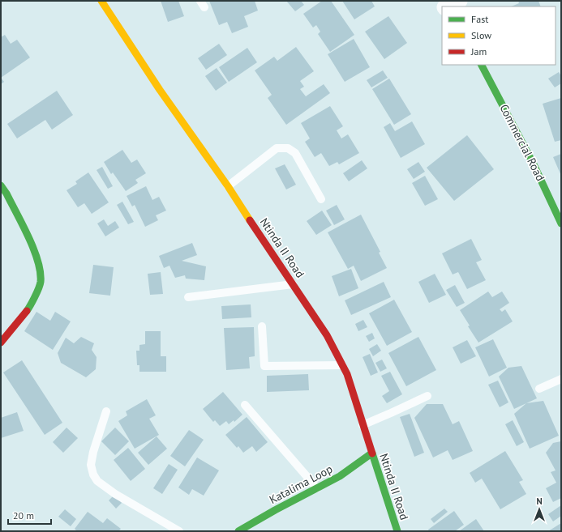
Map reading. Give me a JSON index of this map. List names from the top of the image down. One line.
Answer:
{"streets":{"street":["Commercial Road","Ntinda II Road","Katalima Loop"]},"crossings":[["Ntinda II Road","Katalima Loop"]],"legend":["Fast","Slow","Jam"],"scale_bar":"20 m","north":"top"}
